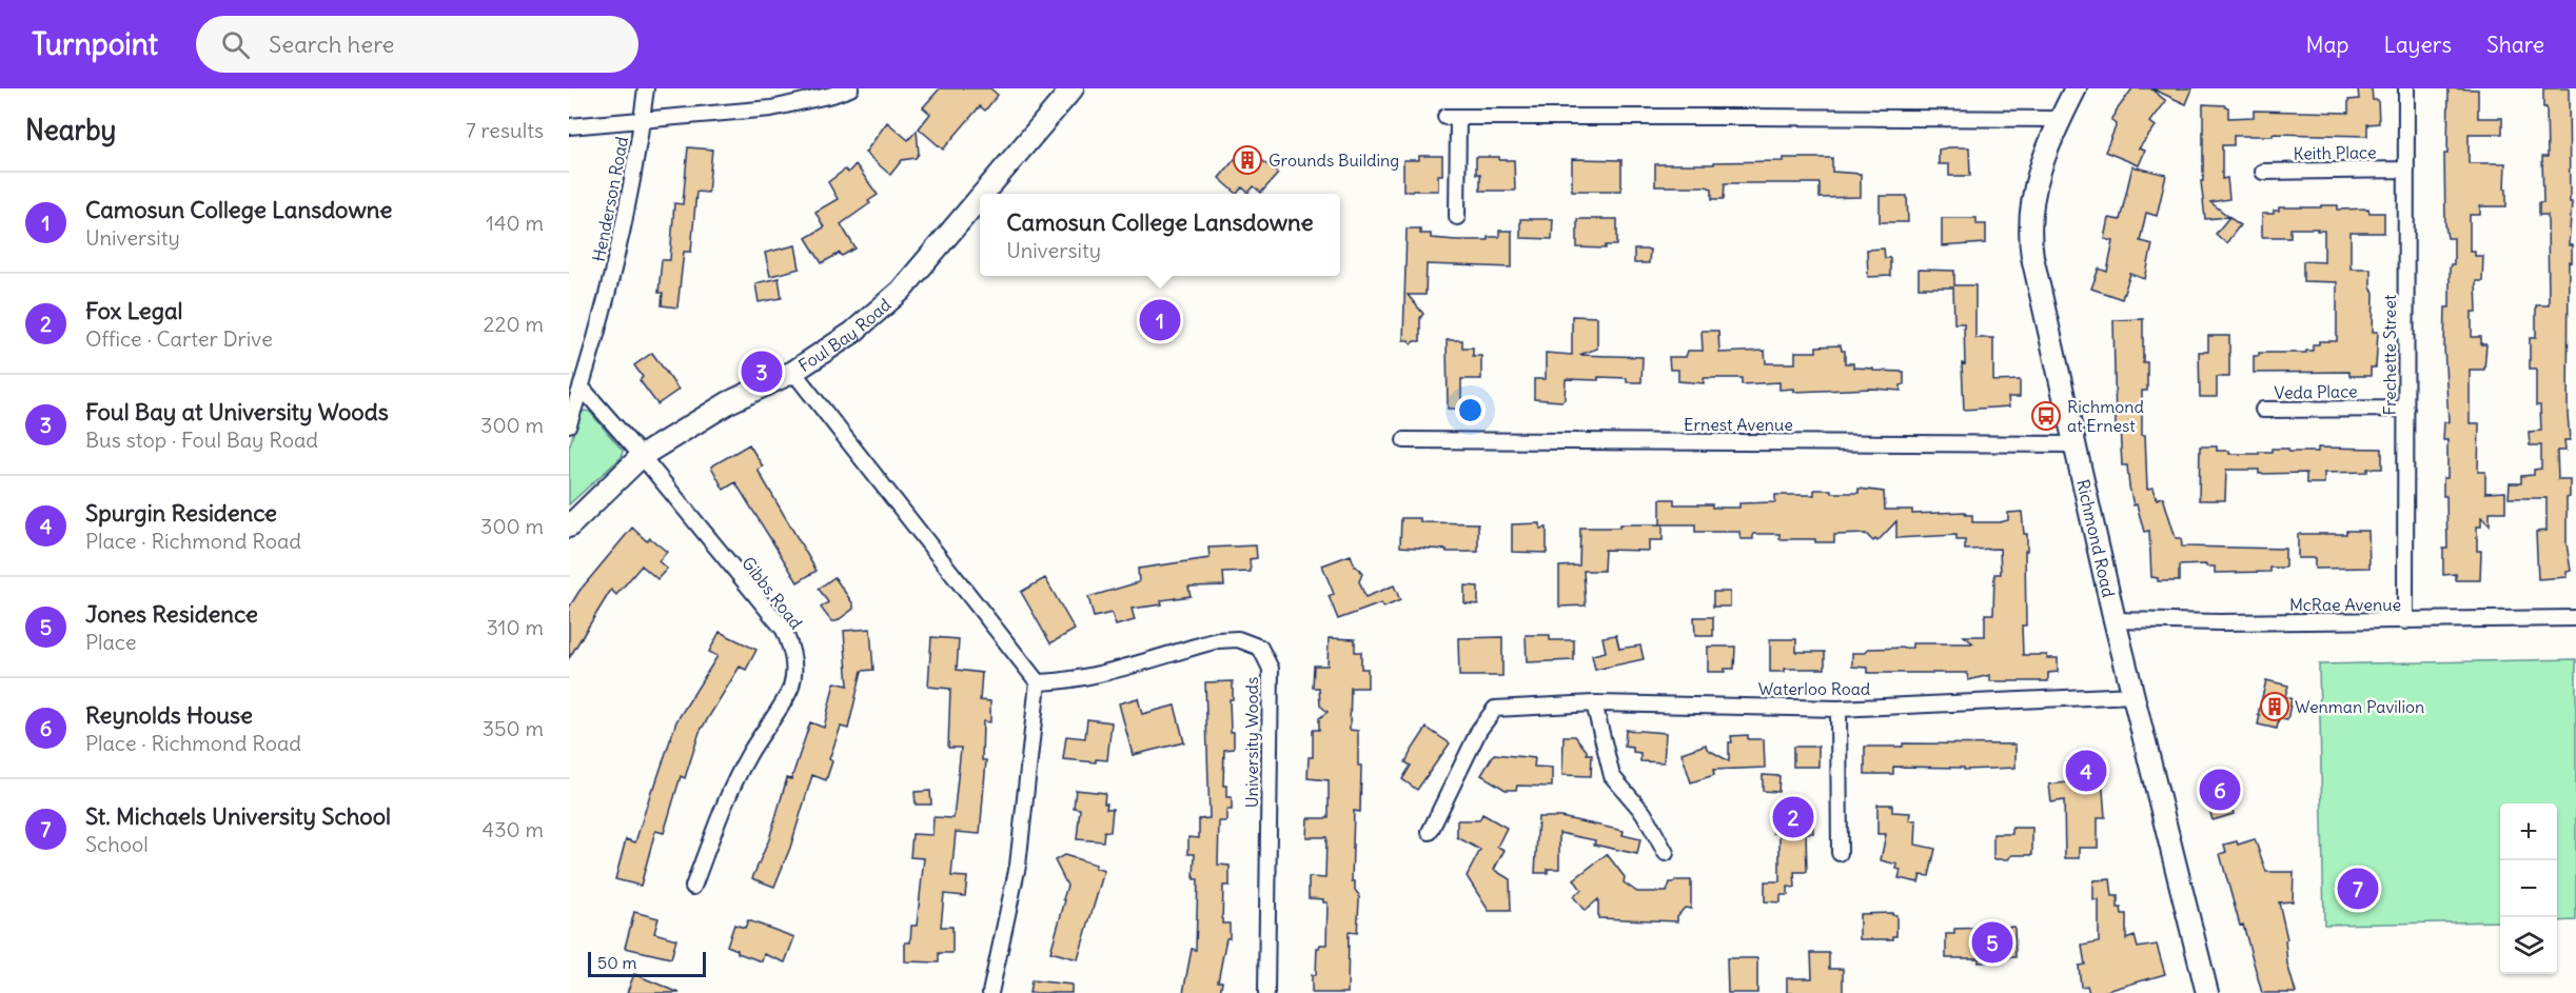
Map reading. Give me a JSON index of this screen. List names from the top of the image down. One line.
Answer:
{"streets":{"main road":["Foul Bay Road","Richmond Road"],"street":["Keith Place","Henderson Road","Frechette Street","Veda Place","Ernest Avenue","Gibbs Road","McRae Avenue","Waterloo Road","University Woods"]},"crossings":[["Keith Place","Frechette Street"],["Henderson Road","Gibbs Road"],["Foul Bay Road","Gibbs Road"],["Frechette Street","Veda Place"],["Frechette Street","McRae Avenue"],["Ernest Avenue","Richmond Road"],["Richmond Road","McRae Avenue"],["Richmond Road","Waterloo Road"]],"places":{"building":["Grounds Building","Wenman Pavilion"],"bus stop":["Richmond at Ernest"]},"scale_bar":"50 m","page":{"header":"Turnpoint","search":"Search here","nav":["Map","Layers","Share"],"heading":["Nearby","7 results"],"list":[{"mark":"1","name":"Camosun College Lansdowne","note":"University","value":"140 m"},{"mark":"2","name":"Fox Legal","note":"Office · Carter Drive","value":"220 m"},{"mark":"3","name":"Foul Bay at University Woods","note":"Bus stop · Foul Bay Road","value":"300 m"},{"mark":"4","name":"Spurgin Residence","note":"Place · Richmond Road","value":"300 m"},{"mark":"5","name":"Jones Residence","note":"Place","value":"310 m"},{"mark":"6","name":"Reynolds House","note":"Place · Richmond Road","value":"350 m"},{"mark":"7","name":"St. Michaels University School","note":"School","value":"430 m"}],"popup":["Camosun College Lansdowne","University"],"pins":["1","3","4","6","2","7","5"],"map_buttons":["+","−"],"scale":"50 m"}}
